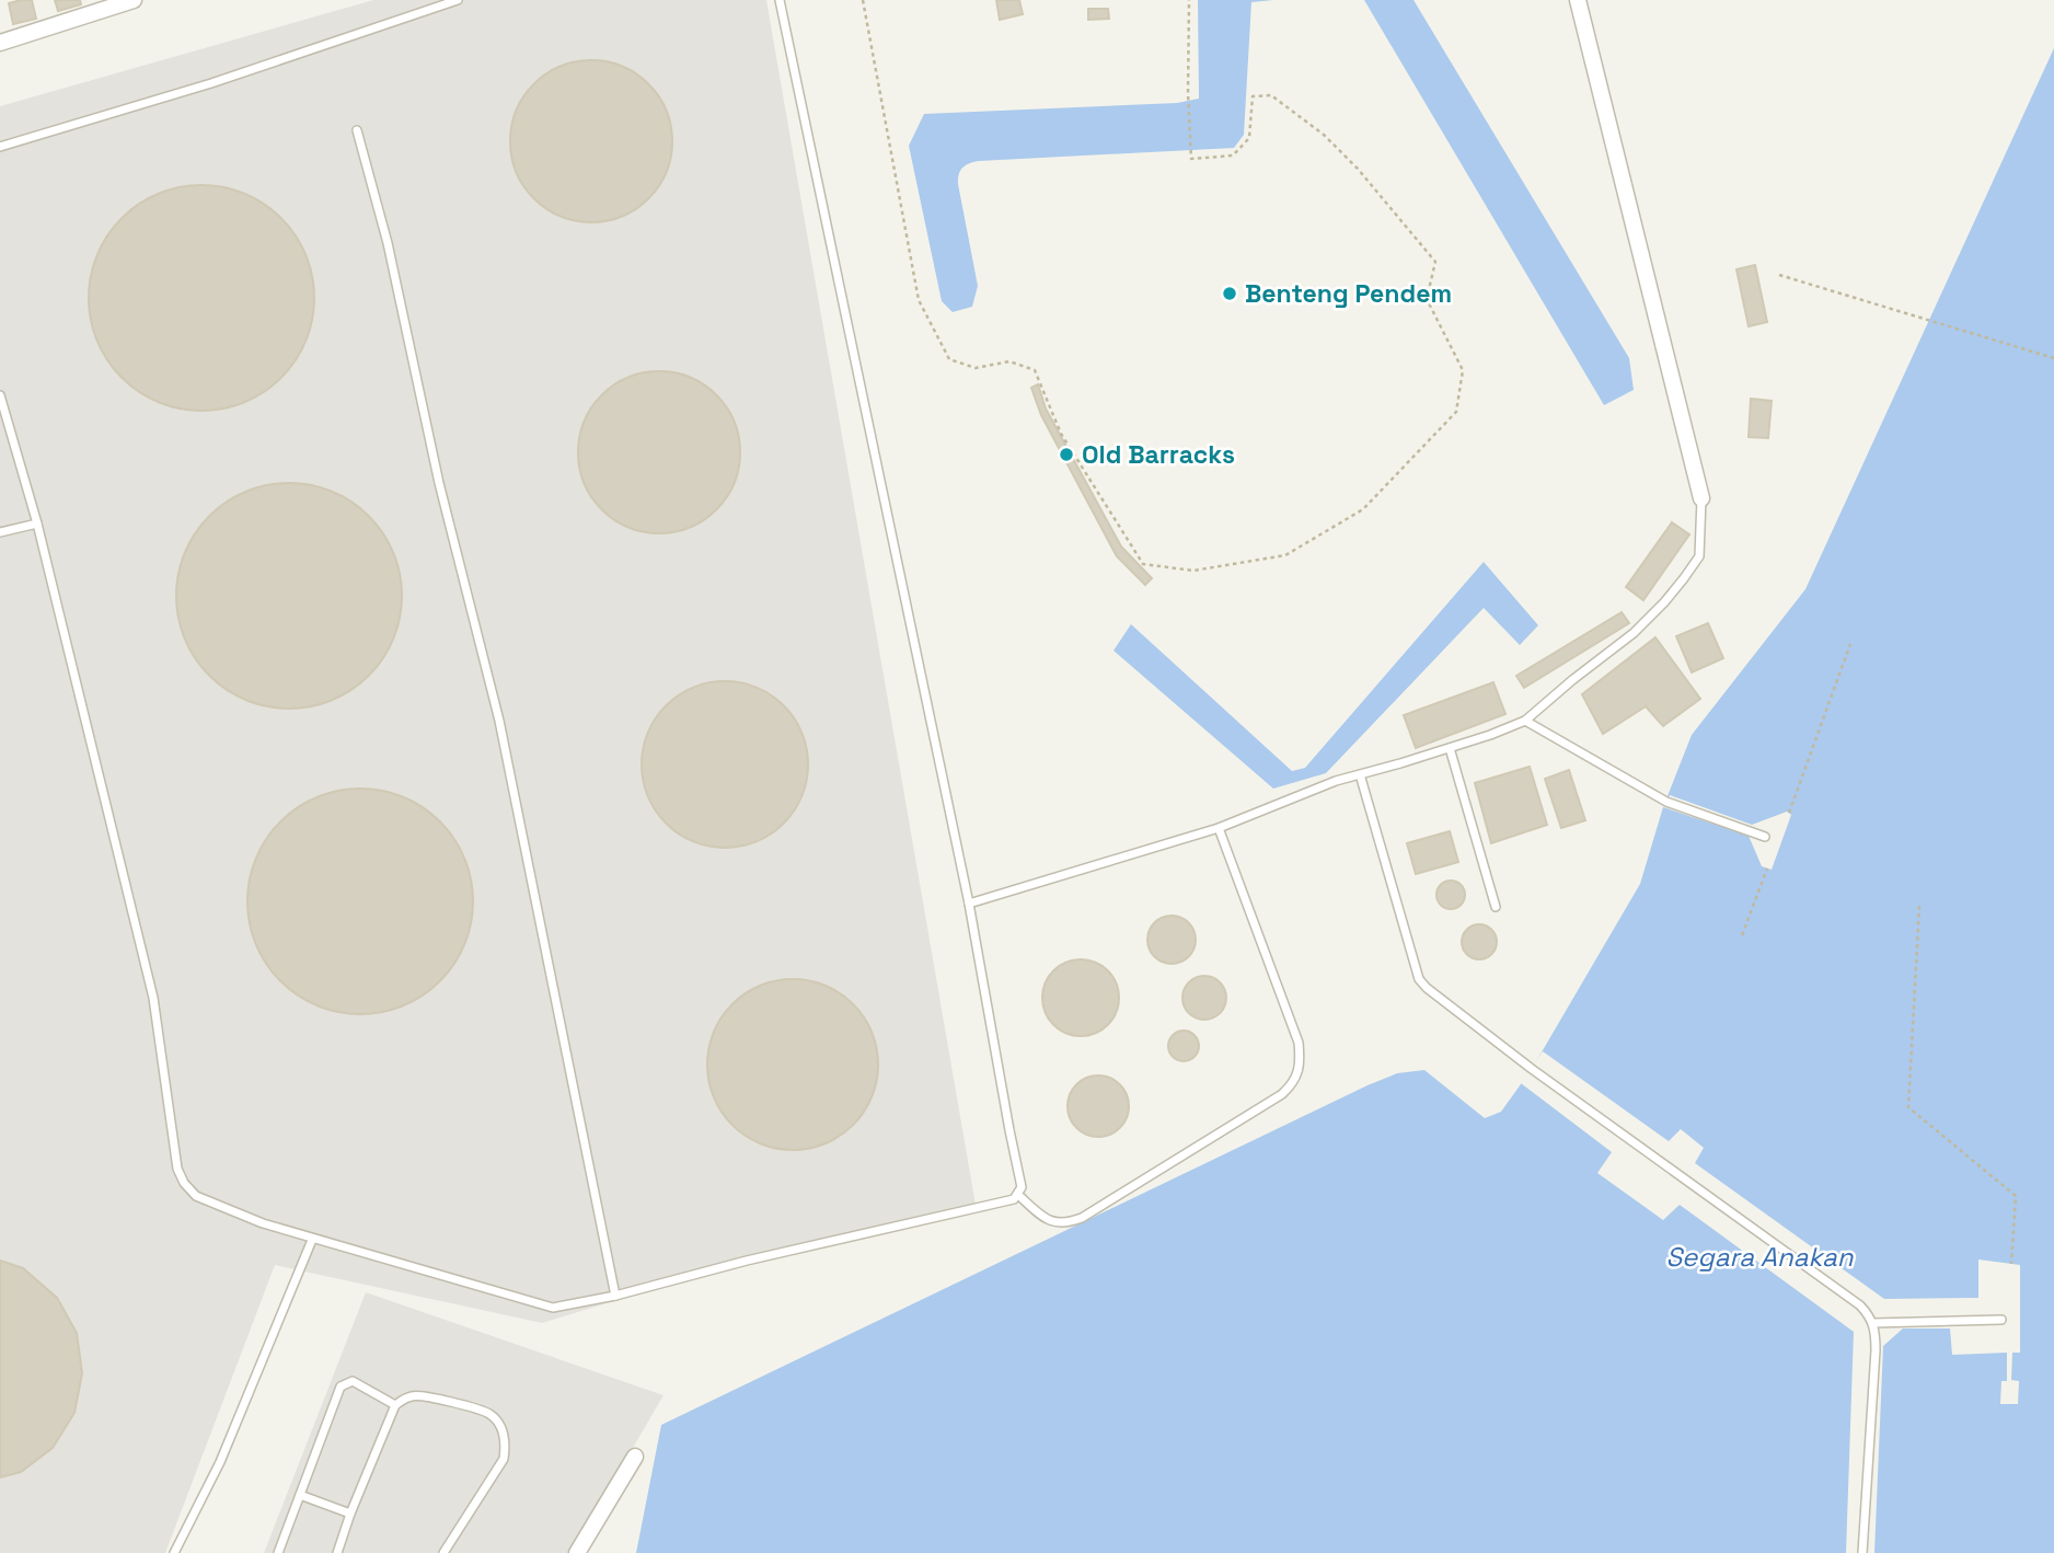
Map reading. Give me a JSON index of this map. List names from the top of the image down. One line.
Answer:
{"water":["Segara Anakan"],"places":["Benteng Pendem","Old Barracks"]}
